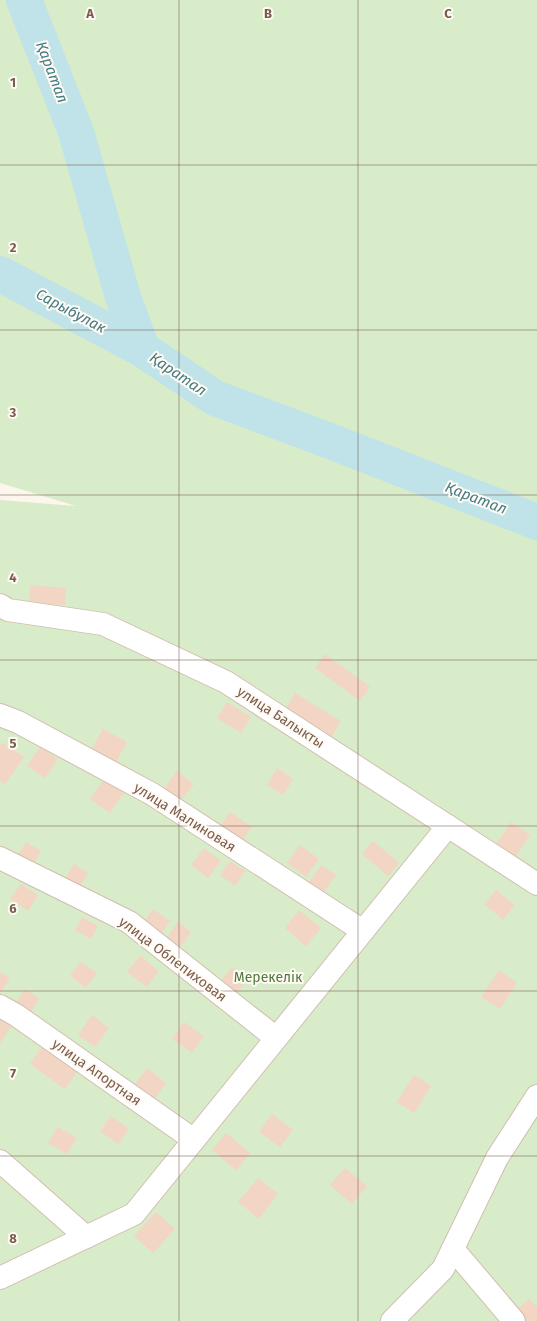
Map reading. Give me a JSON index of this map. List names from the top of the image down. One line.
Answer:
{"streets":{"street":["улица Балыкты","улица Малиновая","улица Облепиховая","улица Апортная"]},"water":["Қаратал","Сарыбулак"],"parks":["Мерекелік"],"grid":{"columns":["A","B","C"],"rows":["1","2","3","4","5","6","7","8"]}}
